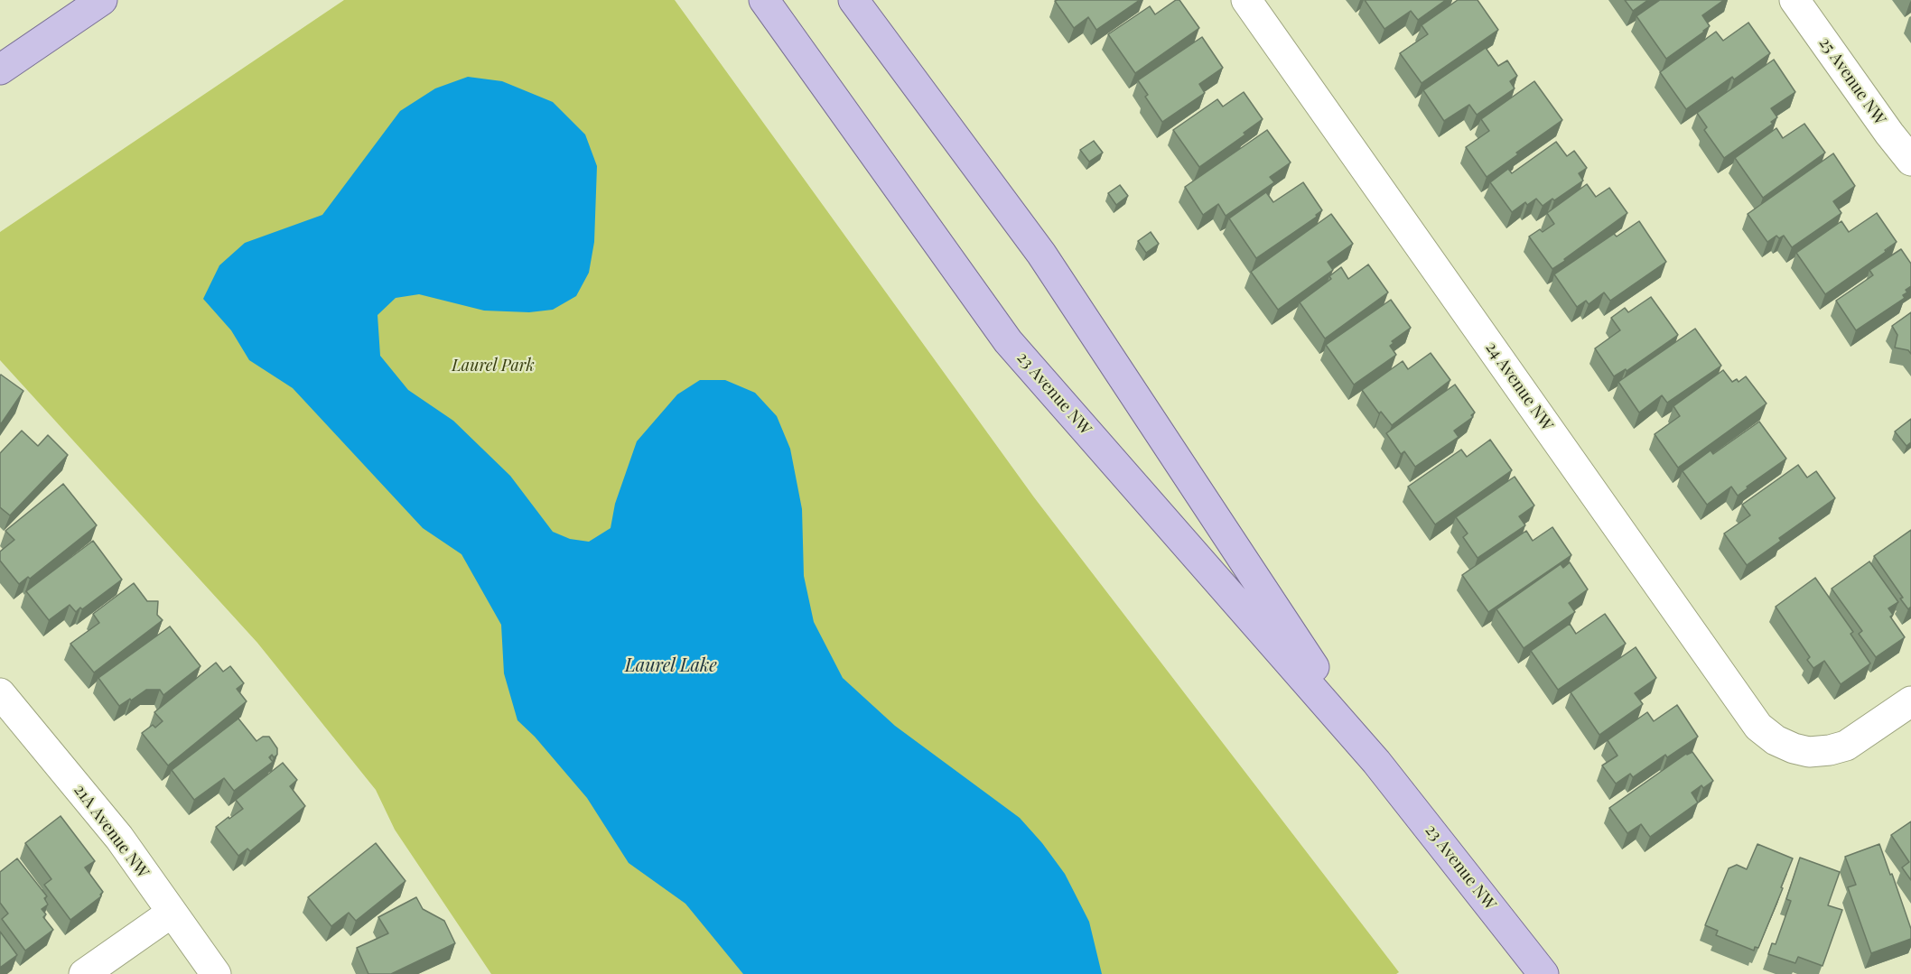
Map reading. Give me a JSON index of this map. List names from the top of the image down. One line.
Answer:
{"streets":{"main road":["23 Avenue NW"],"street":["25 Avenue NW","24 Avenue NW","21A Avenue NW"]},"water":["Laurel Lake"],"parks":["Laurel Park"]}
